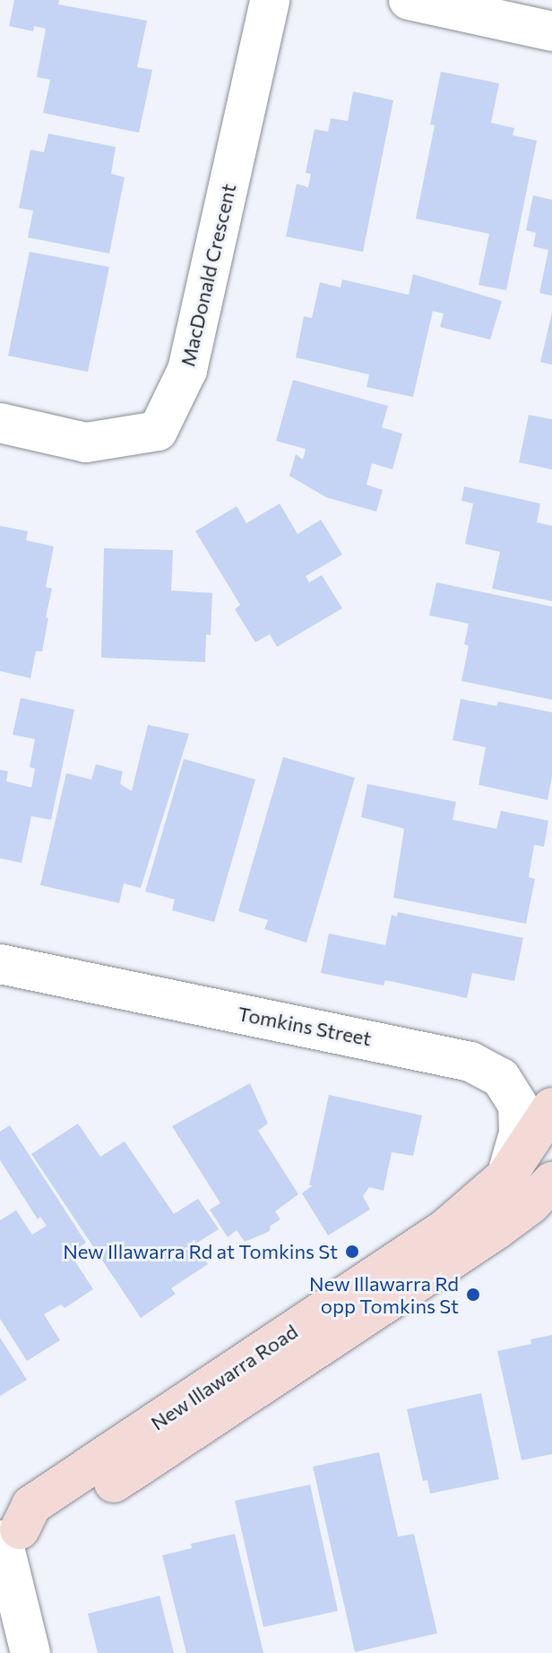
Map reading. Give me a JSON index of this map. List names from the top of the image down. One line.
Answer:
{"streets":{"main road":["New Illawarra Road"],"street":["MacDonald Crescent","Tomkins Street"]},"crossings":[["Tomkins Street","New Illawarra Road"]],"places":["New Illawarra Rd at Tomkins St","New Illawarra Rd opp Tomkins St"]}
